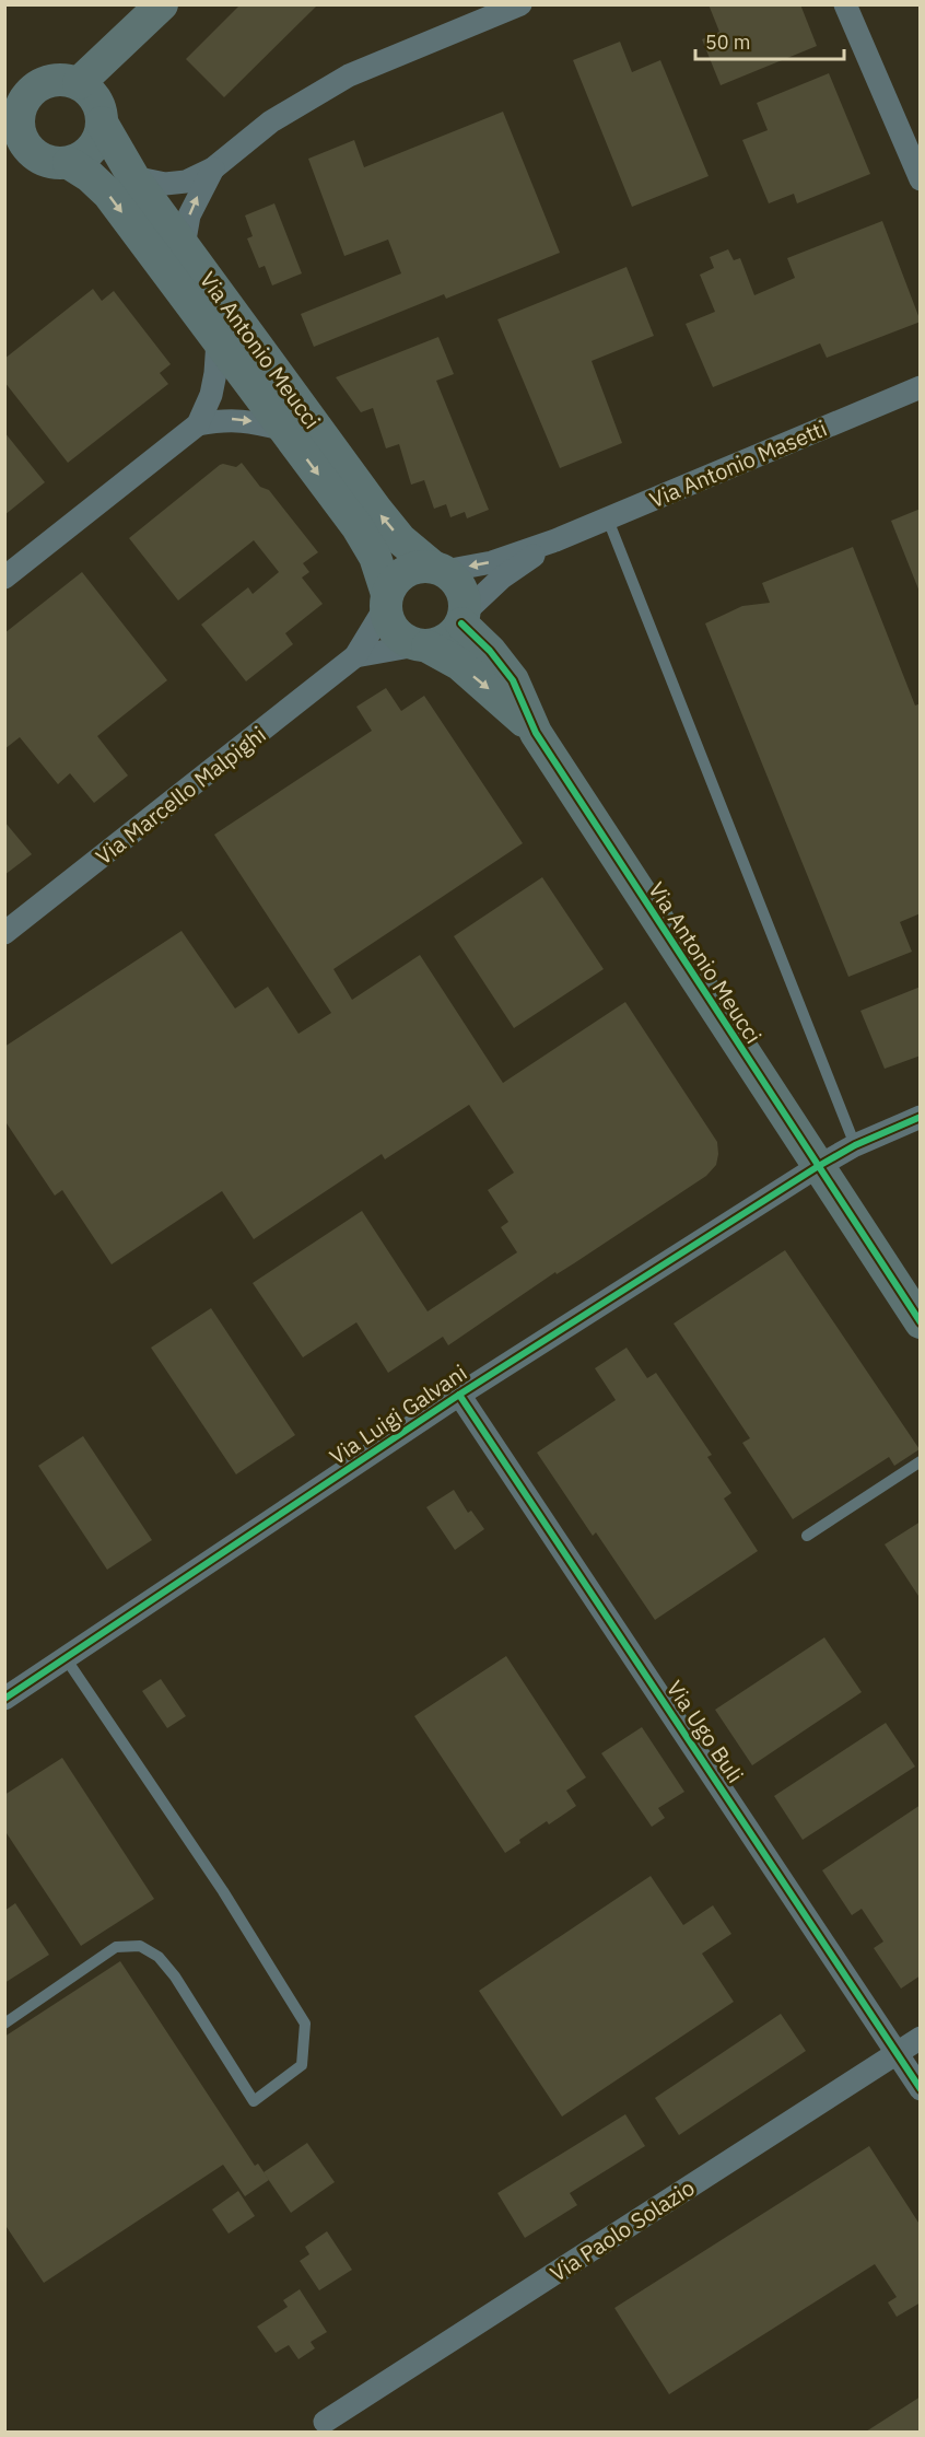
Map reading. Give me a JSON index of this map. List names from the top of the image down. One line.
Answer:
{"streets":{"street":["Via Antonio Meucci","Via Antonio Masetti","Via Marcello Malpighi","Via Luigi Galvani","Via Ugo Buli","Via Paolo Solazio"]},"crossings":[["Via Antonio Meucci","Via Antonio Masetti"],["Via Antonio Meucci","Via Marcello Malpighi"],["Via Antonio Meucci","Via Luigi Galvani"],["Via Antonio Masetti","Via Marcello Malpighi"],["Via Luigi Galvani","Via Ugo Buli"],["Via Ugo Buli","Via Paolo Solazio"]],"scale_bar":"50 m"}
